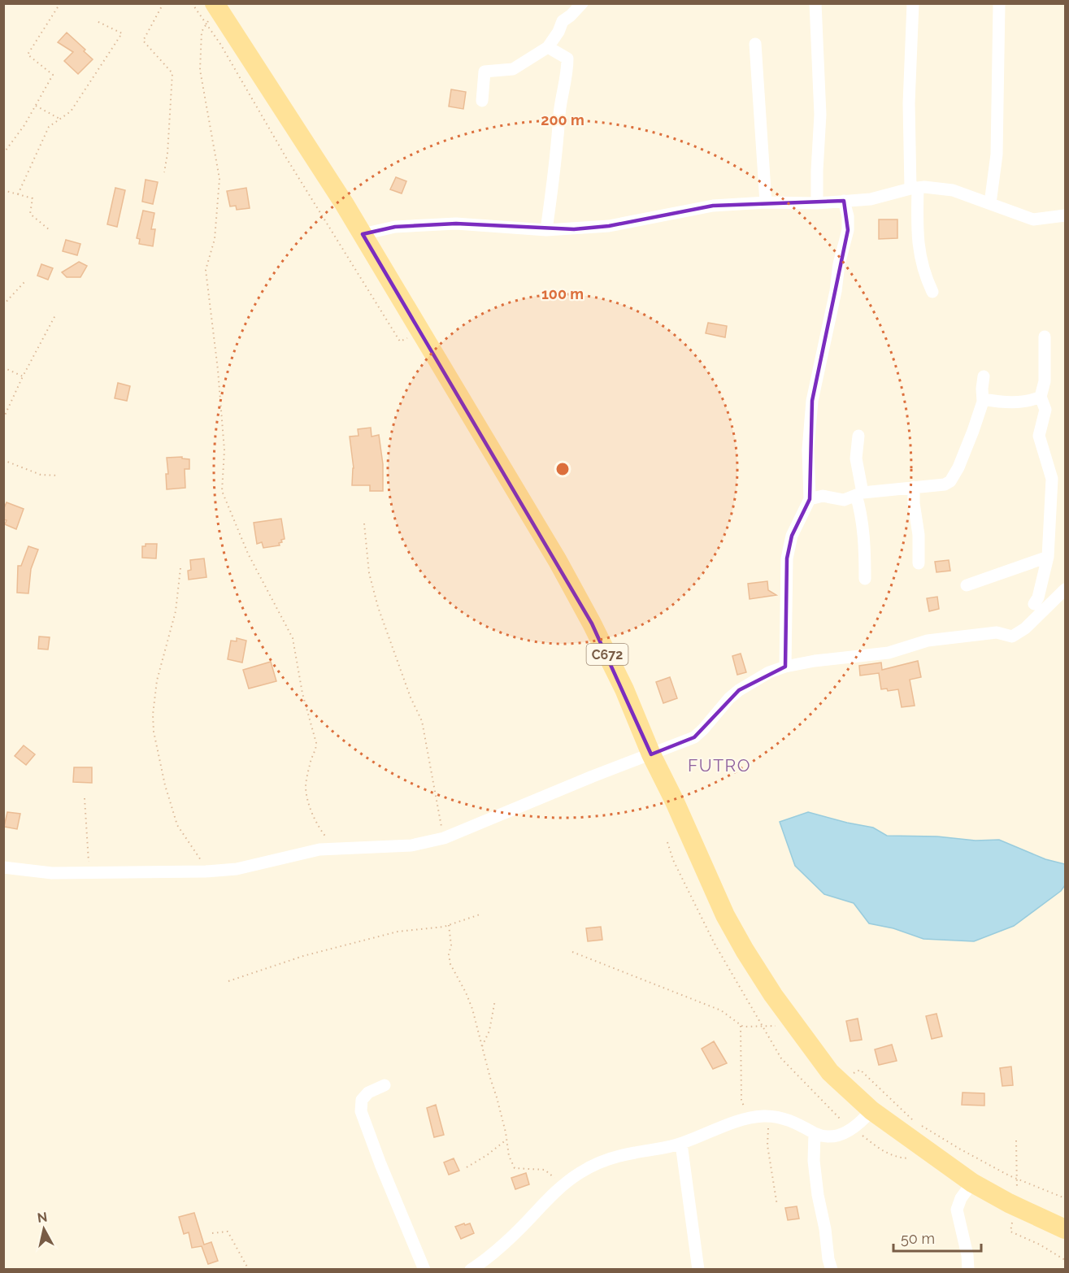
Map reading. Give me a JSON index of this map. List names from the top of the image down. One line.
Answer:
{"streets":{"main road":["C672"]},"districts":["FUTRO"],"scale_bar":"50 m","north":"top","rings":["200 m","100 m"]}
